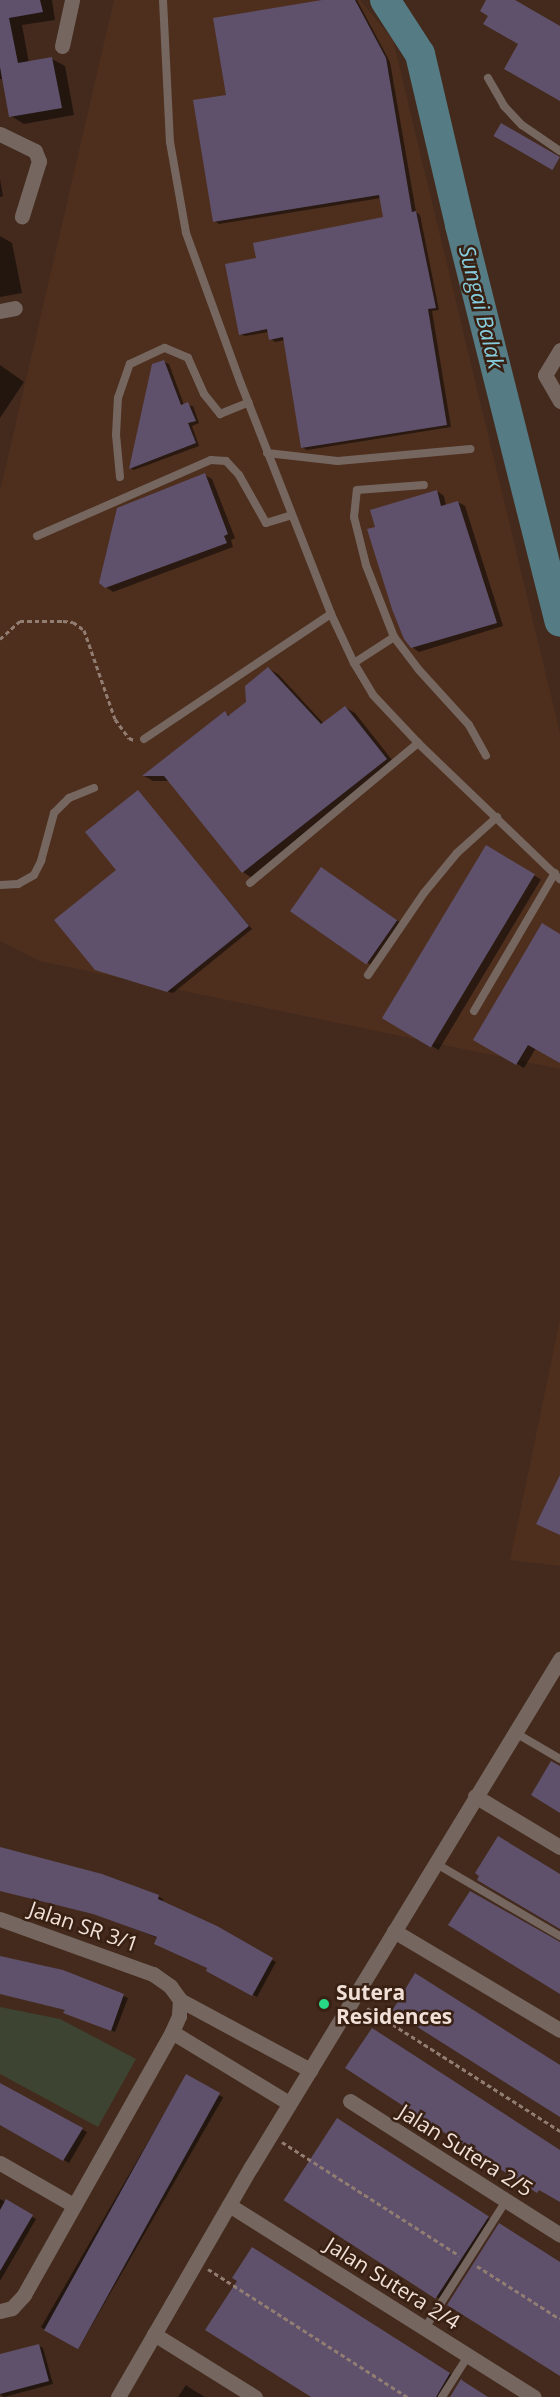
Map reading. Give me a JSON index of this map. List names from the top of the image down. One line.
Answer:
{"streets":{"street":["Jalan SR 3/1","Jalan Sutera 2/5","Jalan Sutera 2/4"]},"water":["Sungai Balak"],"places":["Sutera Residences"]}
